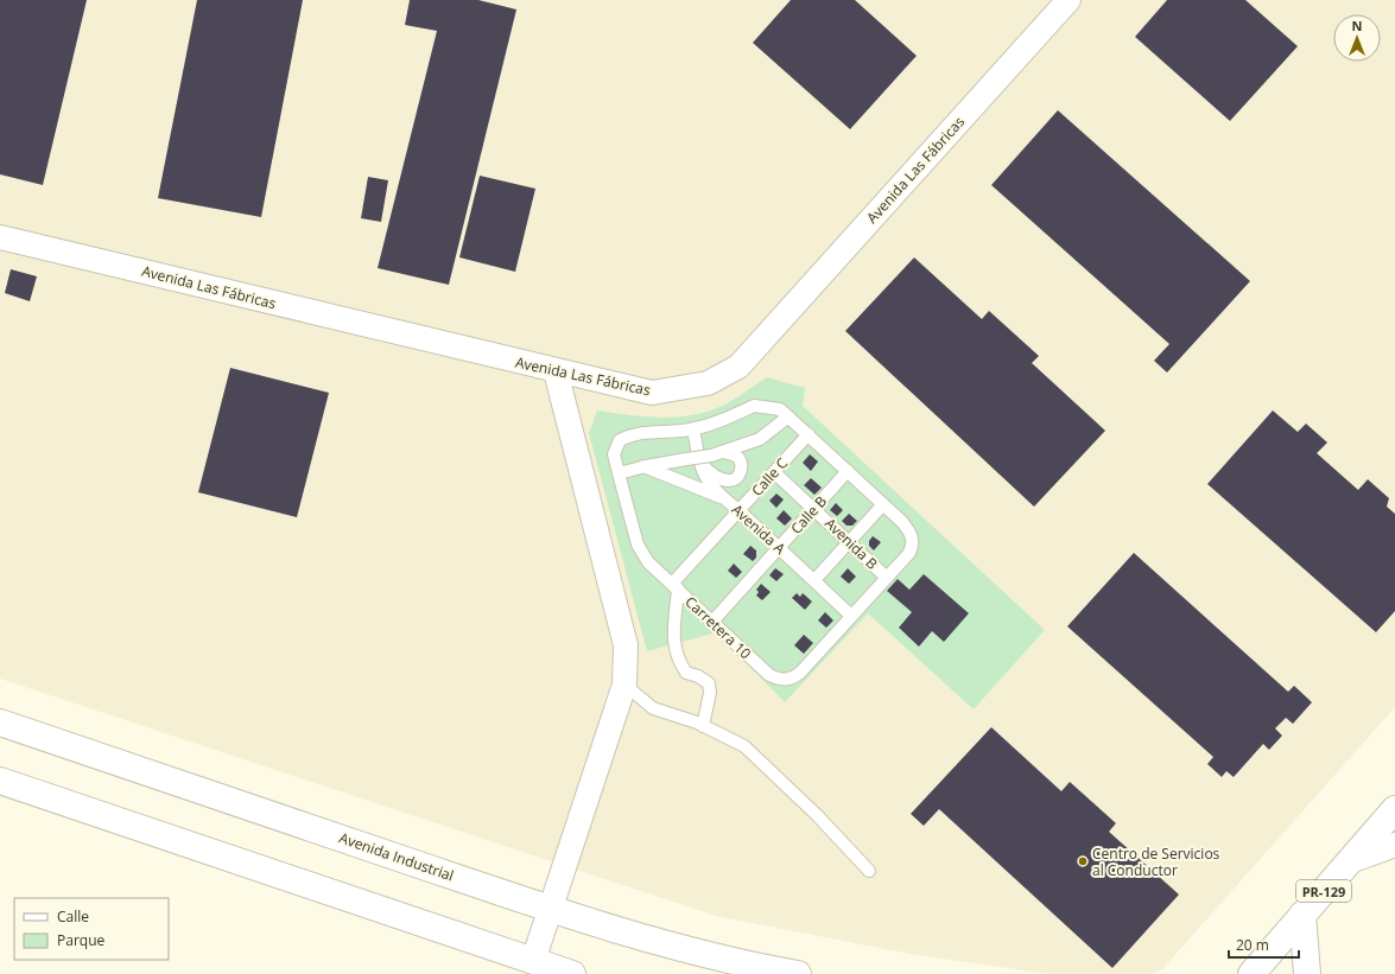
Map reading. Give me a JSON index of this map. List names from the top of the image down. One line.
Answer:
{"streets":{"street":["Avenida Las Fábricas","Avenida Industrial","PR-129"],"lane":["Calle C","Calle B","Avenida A","Avenida B","Carretera 10"]},"crossings":[["Calle C","Avenida A"],["Calle C","Avenida B"],["Calle C","Carretera 10"],["Calle B","Avenida A"],["Calle B","Avenida B"],["Calle B","Carretera 10"],["Avenida A","Carretera 10"],["Avenida B","Carretera 10"]],"places":["Centro de Servicios al Conductor"],"legend":["Calle","Parque"],"scale_bar":"20 m","north":"top"}
